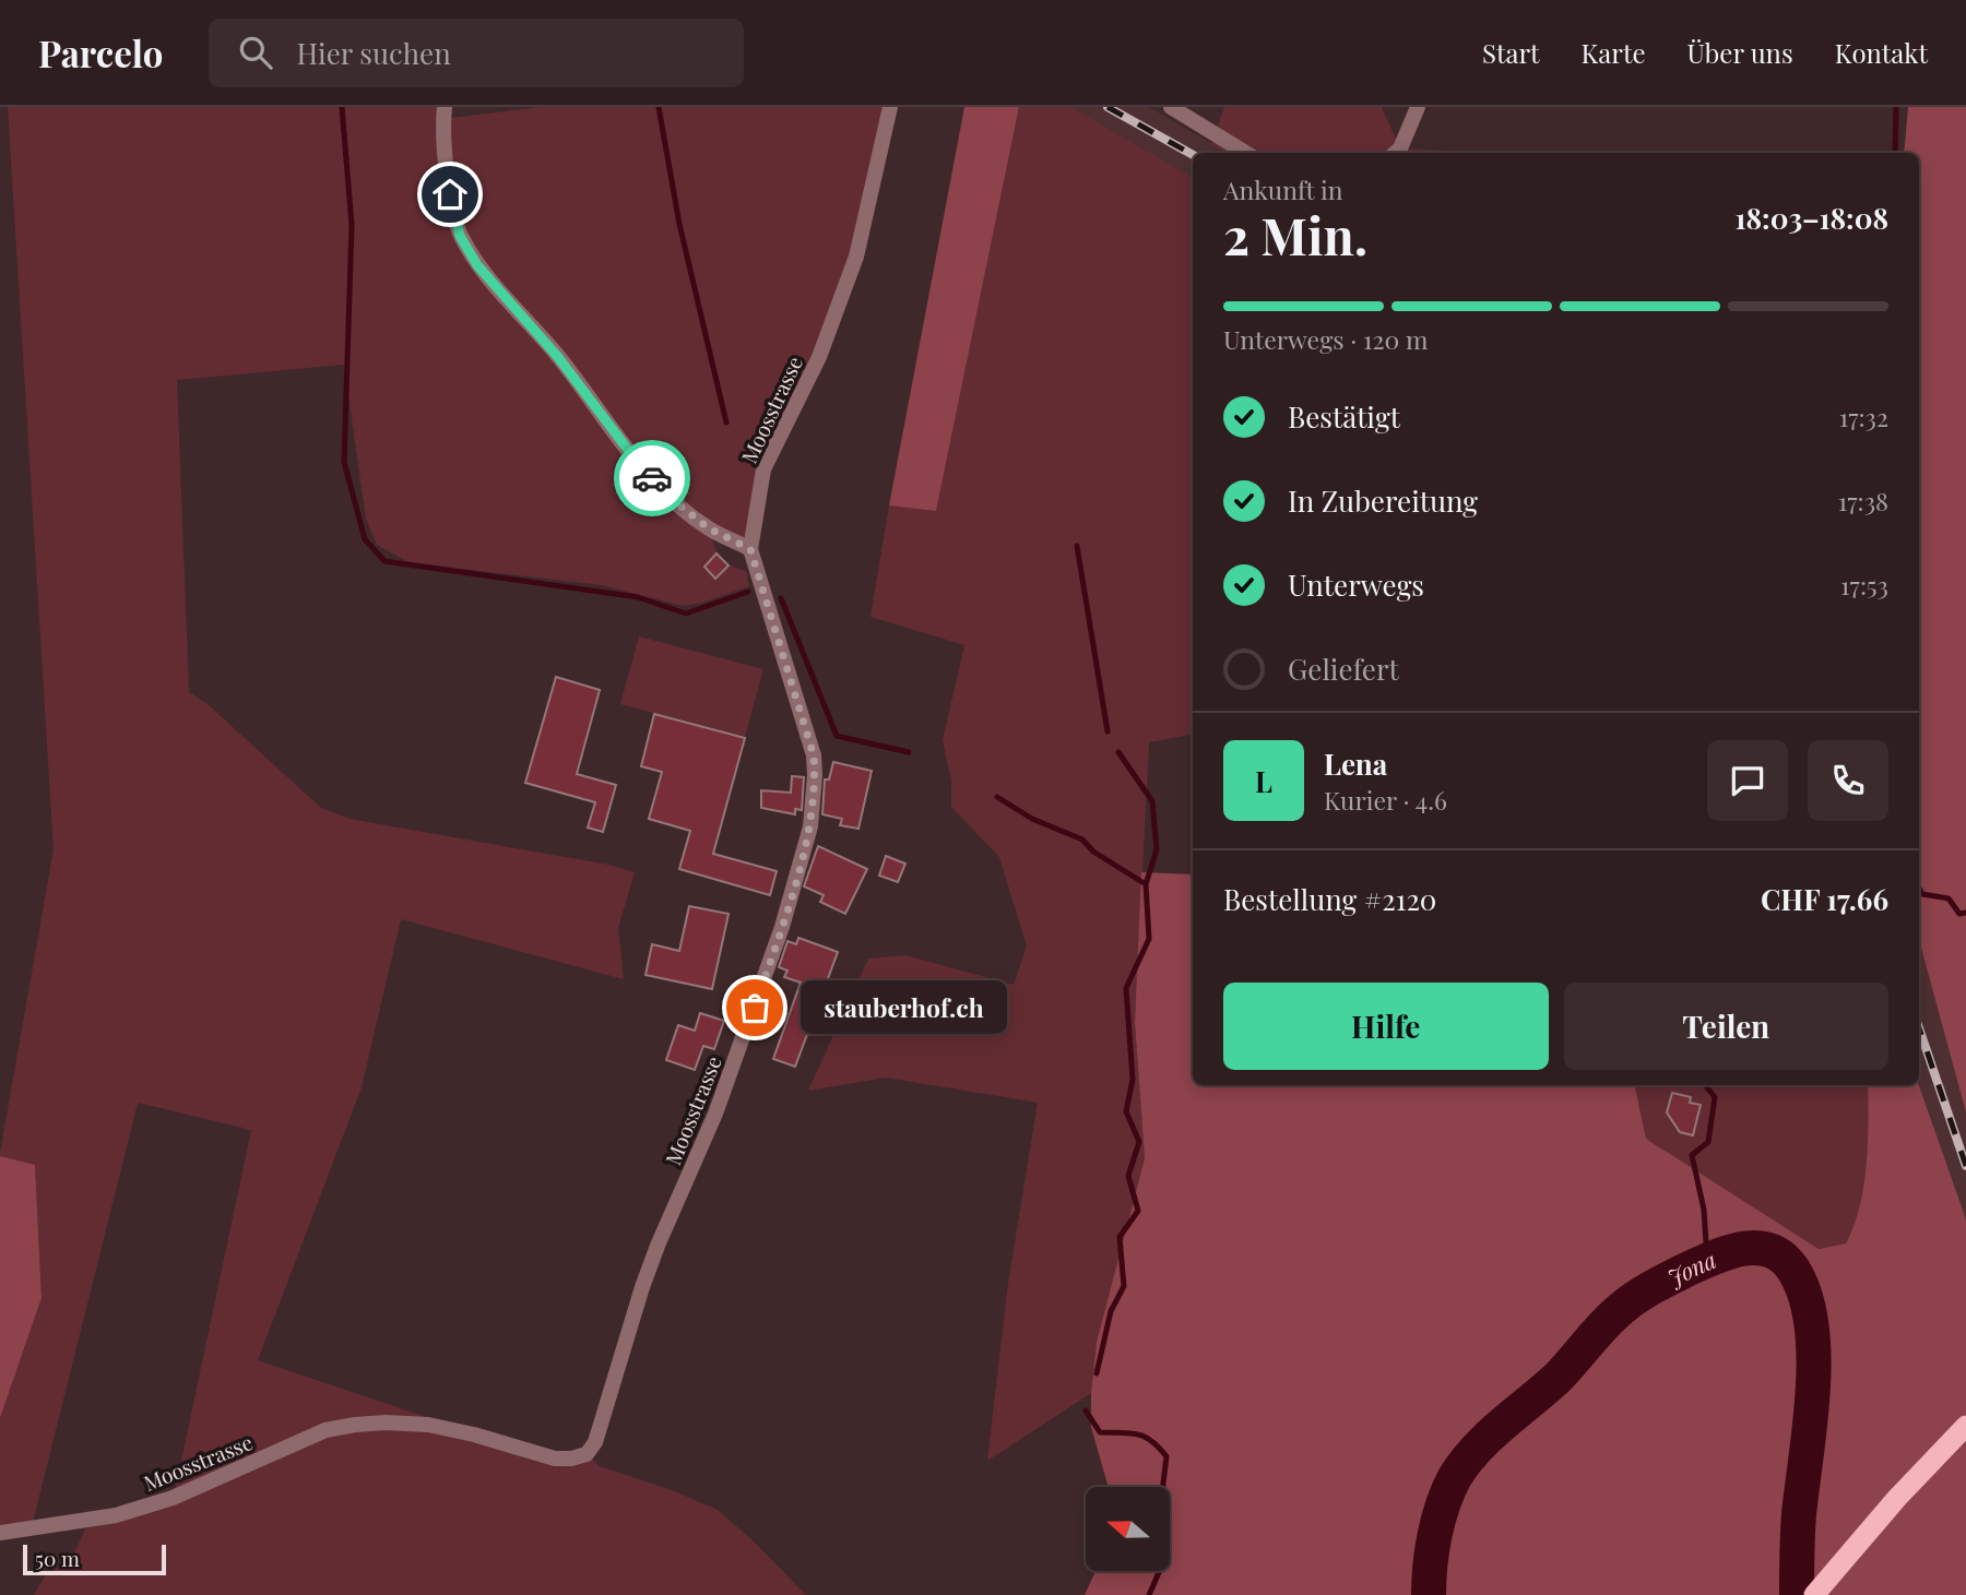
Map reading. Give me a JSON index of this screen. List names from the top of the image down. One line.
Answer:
{"streets":{"street":["Moosstrasse"]},"water":["Jona"],"places":["stauberhof.ch"],"scale_bar":"50 m","north":"left","page":{"header":"Parcelo","search":"Hier suchen","nav":["Start","Karte","Über uns","Kontakt"],"heading":["2 Min.","Ankunft in","18:03–18:08"],"panel":["Lena","Kurier · 4.6","Bestellung #2120","CHF 17.66"],"bar":"Unterwegs · 120 m","list":[["Bestätigt","17:32"],["In Zubereitung","17:38"],["Unterwegs","17:53"],"Geliefert"],"round":"L","buttons":["Hilfe","Teilen"],"bubble":"stauberhof.ch","scale":"50 m"}}
